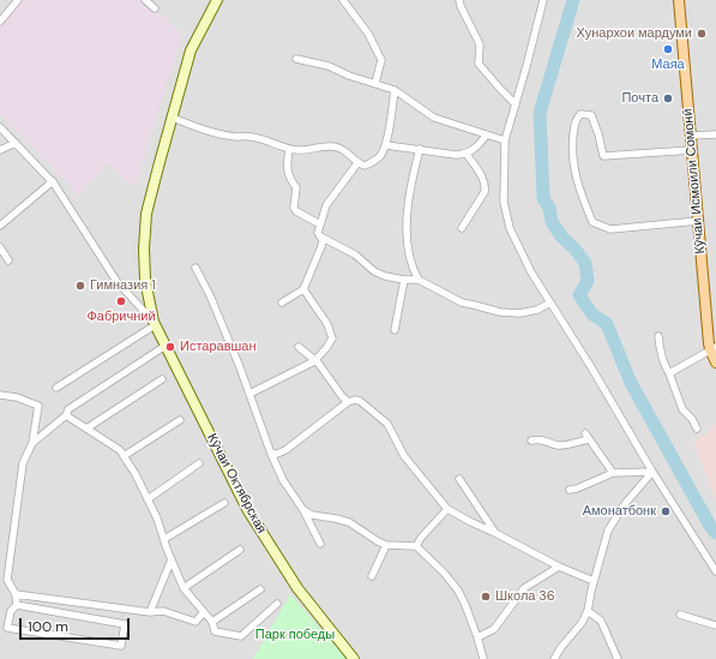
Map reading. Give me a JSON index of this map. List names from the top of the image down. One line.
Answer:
{"streets":{"main road":["Кӯчаи Исмоили Сомонӣ","Кӯчаи Октябрская"]},"parks":["Парк победы"],"places":["Хунархои мардуми","Маяа","Почта","Гимназия 1","Фабричний","Истаравшан","Амонатбонк","Школа 36"],"scale_bar":"100 m"}
